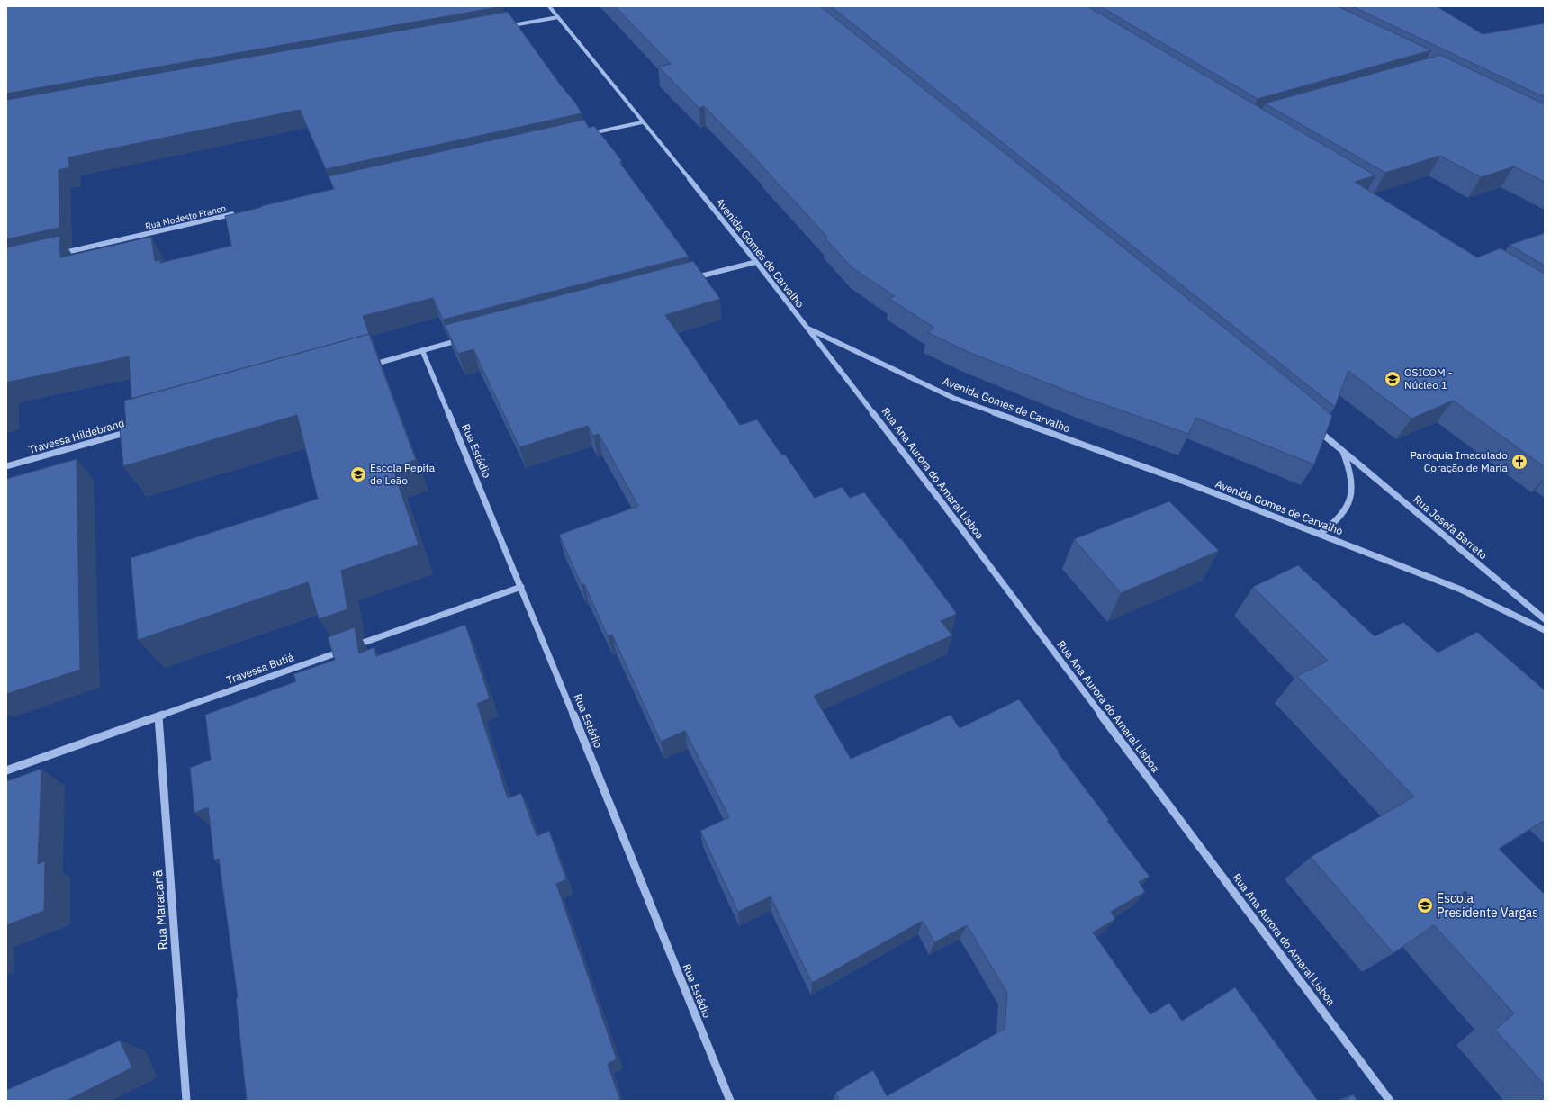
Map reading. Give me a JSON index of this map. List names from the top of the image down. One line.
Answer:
{"streets":{"street":["Rua Modesto Franco","Avenida Gomes de Carvalho","Travessa Hildebrand","Rua Estádio","Rua Ana Aurora do Amaral Lisboa","Rua Josefa Barreto","Travessa Butiá","Rua Maracanã"]},"crossings":[["Avenida Gomes de Carvalho","Rua Ana Aurora do Amaral Lisboa"],["Avenida Gomes de Carvalho","Rua Josefa Barreto"],["Rua Estádio","Travessa Butiá"],["Travessa Butiá","Rua Maracanã"]],"places":{"school or university":["OSICOM - Núcleo 1","Escola Pepita de Leão","Escola Presidente Vargas"],"church":["Paróquia Imaculado Coração de Maria"]}}
